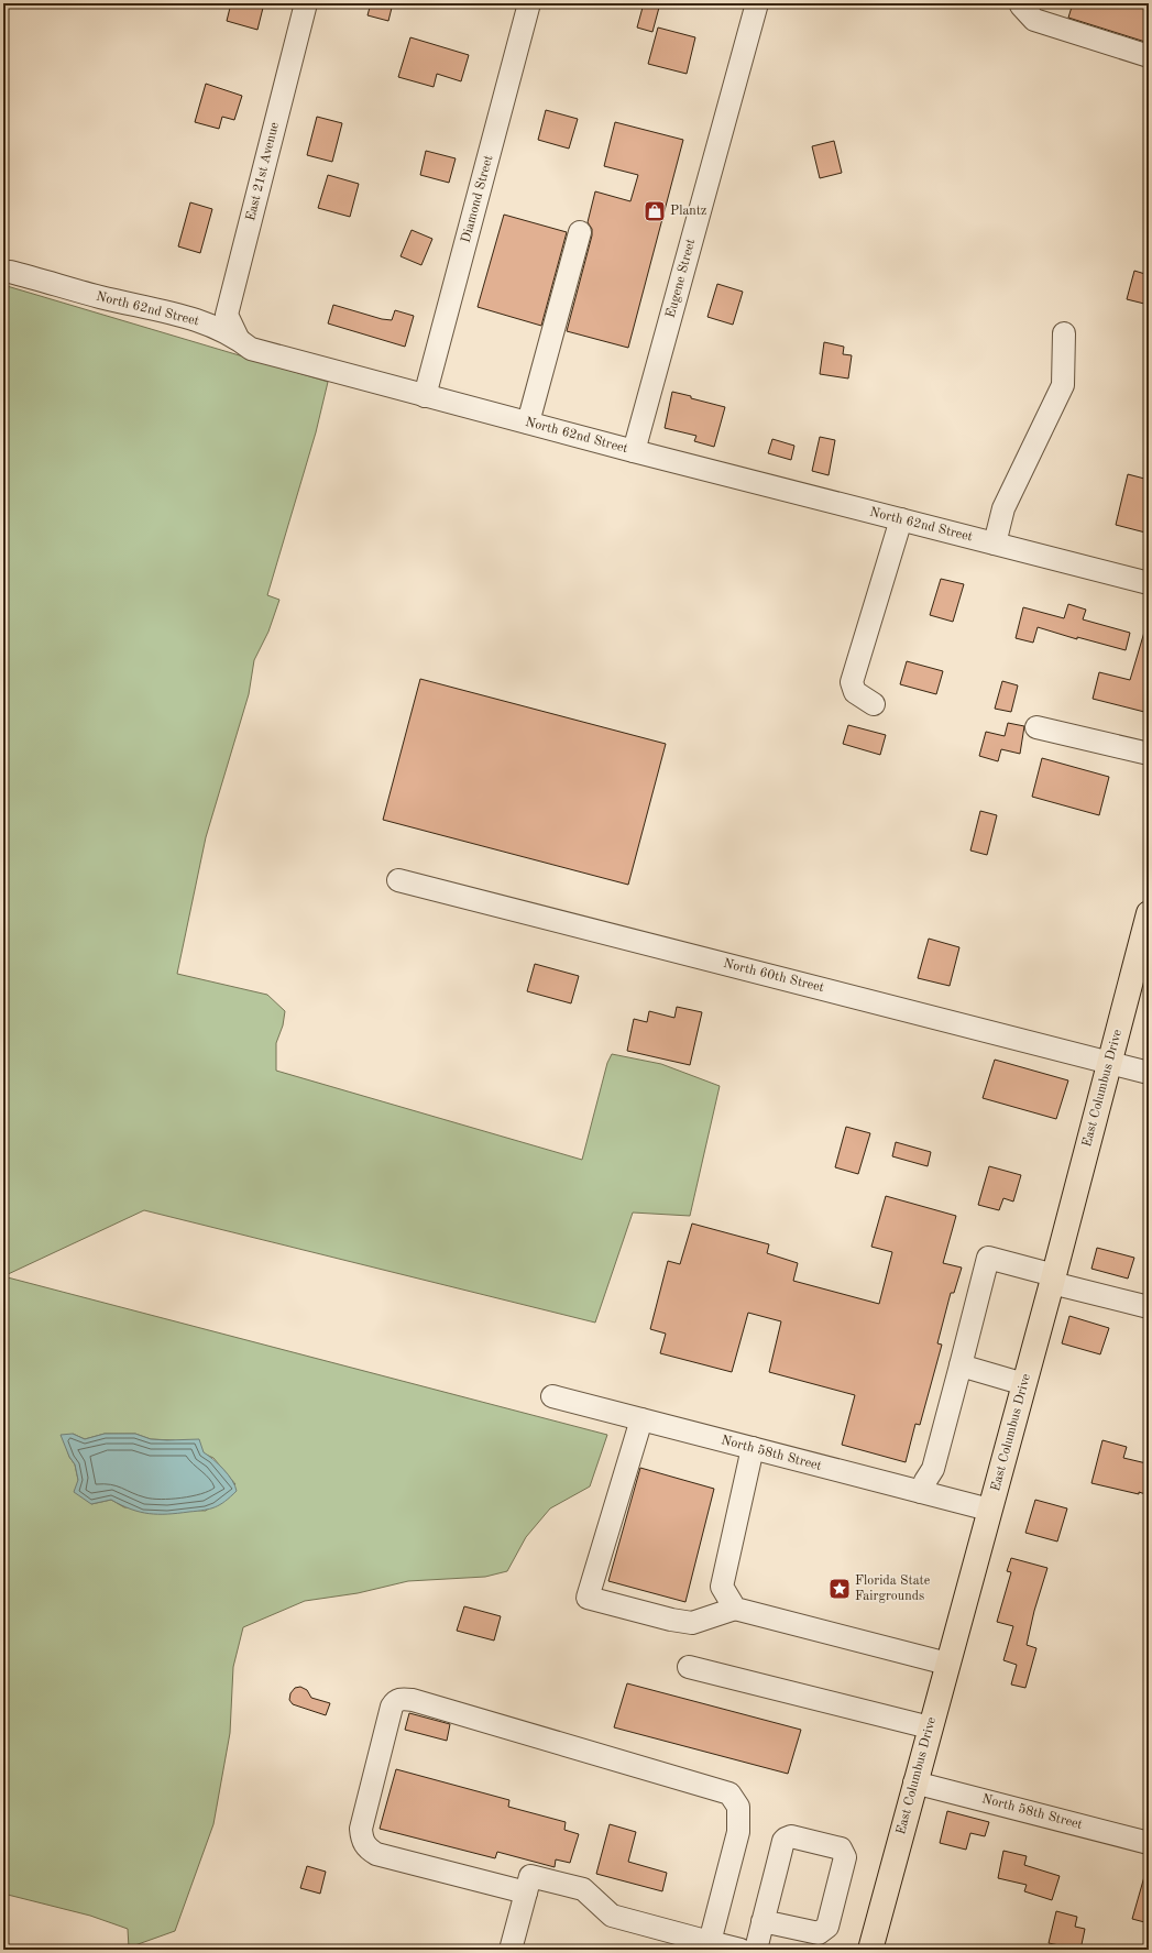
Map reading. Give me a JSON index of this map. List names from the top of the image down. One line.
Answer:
{"streets":{"main road":["East Columbus Drive"],"street":["East 21st Avenue","Diamond Street","Eugene Street","North 62nd Street","North 60th Street","North 58th Street"]},"crossings":[["East 21st Avenue","North 62nd Street"],["Diamond Street","North 62nd Street"],["Eugene Street","North 62nd Street"],["North 60th Street","East Columbus Drive"],["East Columbus Drive","North 58th Street"]],"places":{"shop":["Plantz"],"place":["Florida State Fairgrounds"]}}
